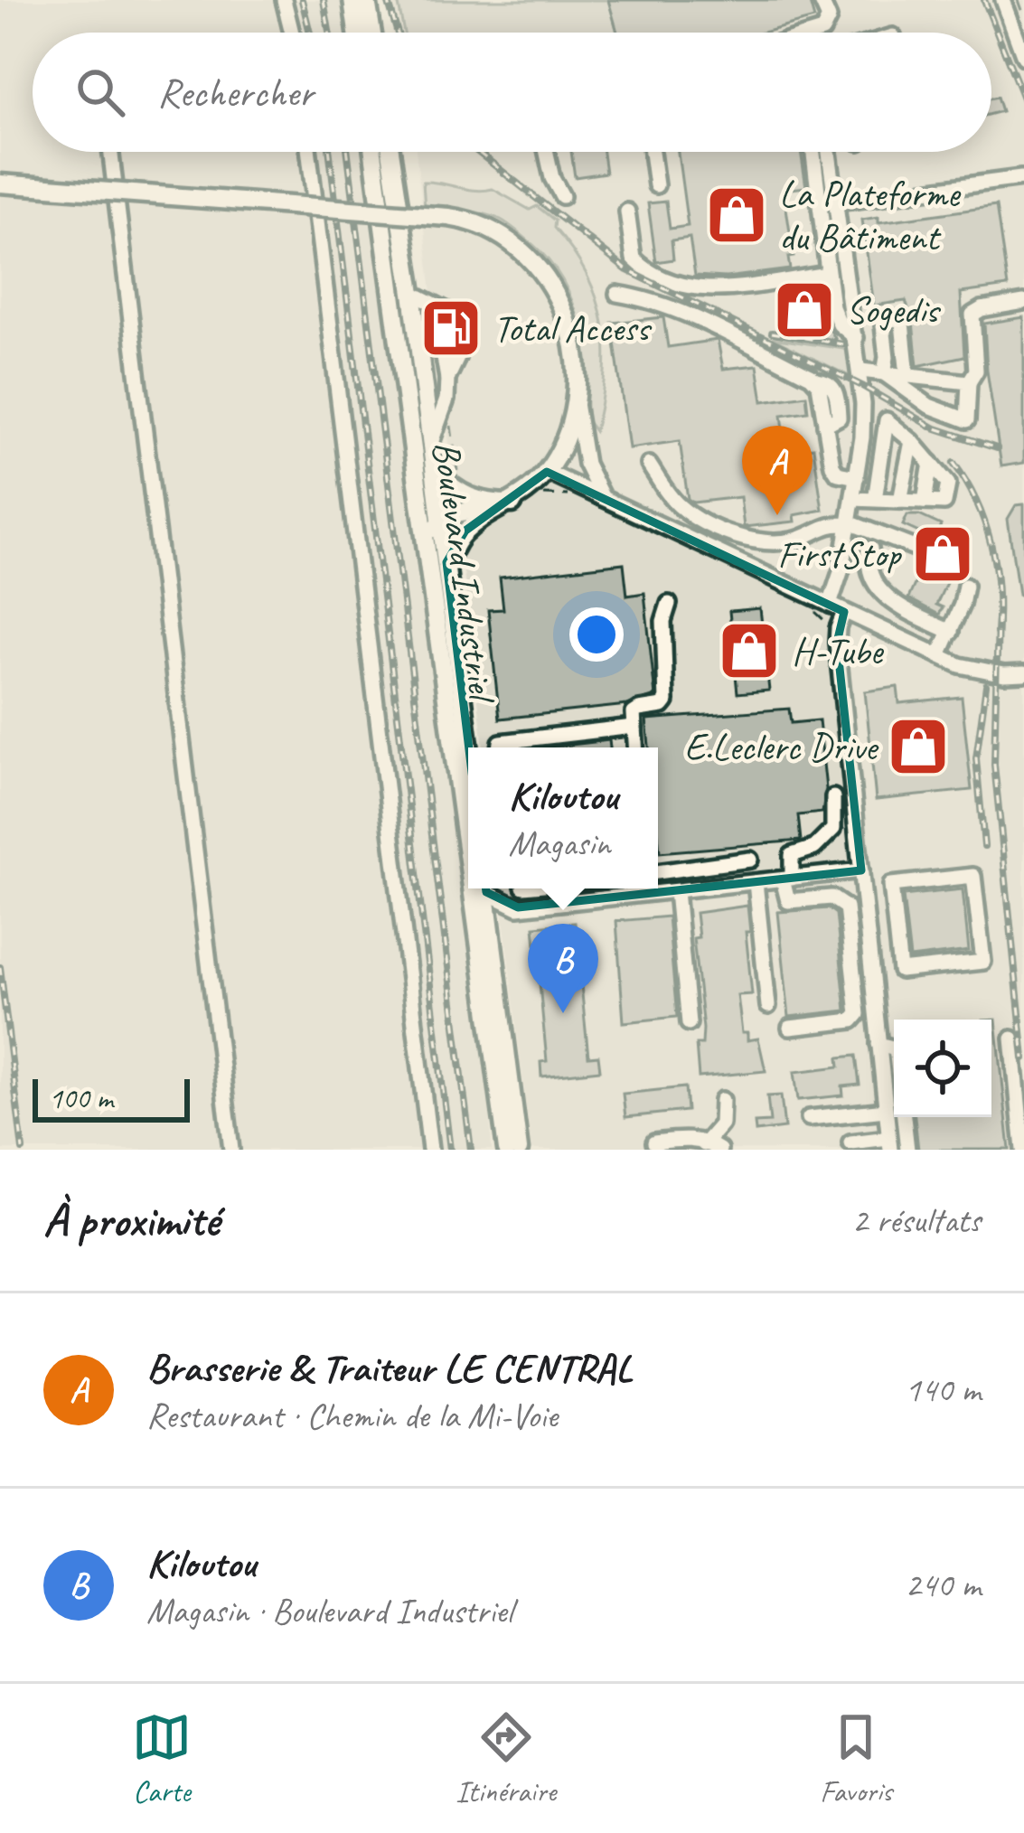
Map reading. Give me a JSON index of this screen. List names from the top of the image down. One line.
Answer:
{"streets":{"main road":["Boulevard Industriel"]},"places":{"shop":["La Plateforme du Bâtiment","Sogedis","FirstStop","H-Tube","E.Leclerc Drive"],"fuel station":["Total Access"]},"scale_bar":"100 m","page":{"search":"Rechercher","pins":["A","B"],"popup":["Kiloutou","Magasin"],"scale":"100 m","heading":["À proximité","2 résultats"],"list":[{"mark":"A","name":"Brasserie & Traiteur LE CENTRAL","note":"Restaurant · Chemin de la Mi-Voie","value":"140 m"},{"mark":"B","name":"Kiloutou","note":"Magasin · Boulevard Industriel","value":"240 m"}],"nav":["Carte","Itinéraire","Favoris"]}}
